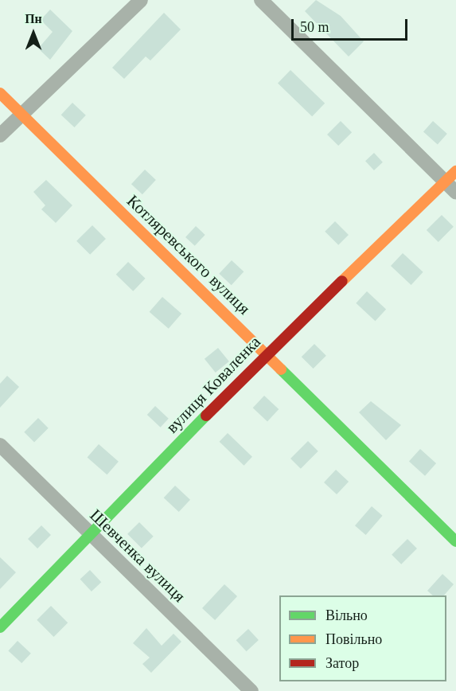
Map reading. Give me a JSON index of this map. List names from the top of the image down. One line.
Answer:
{"streets":{"street":["Котляревського вулиця","вулиця Коваленка","Шевченка вулиця"]},"crossings":[["Котляревського вулиця","вулиця Коваленка"],["вулиця Коваленка","Шевченка вулиця"]],"legend":["Вільно","Повільно","Затор"],"scale_bar":"50 m","north":"top"}
